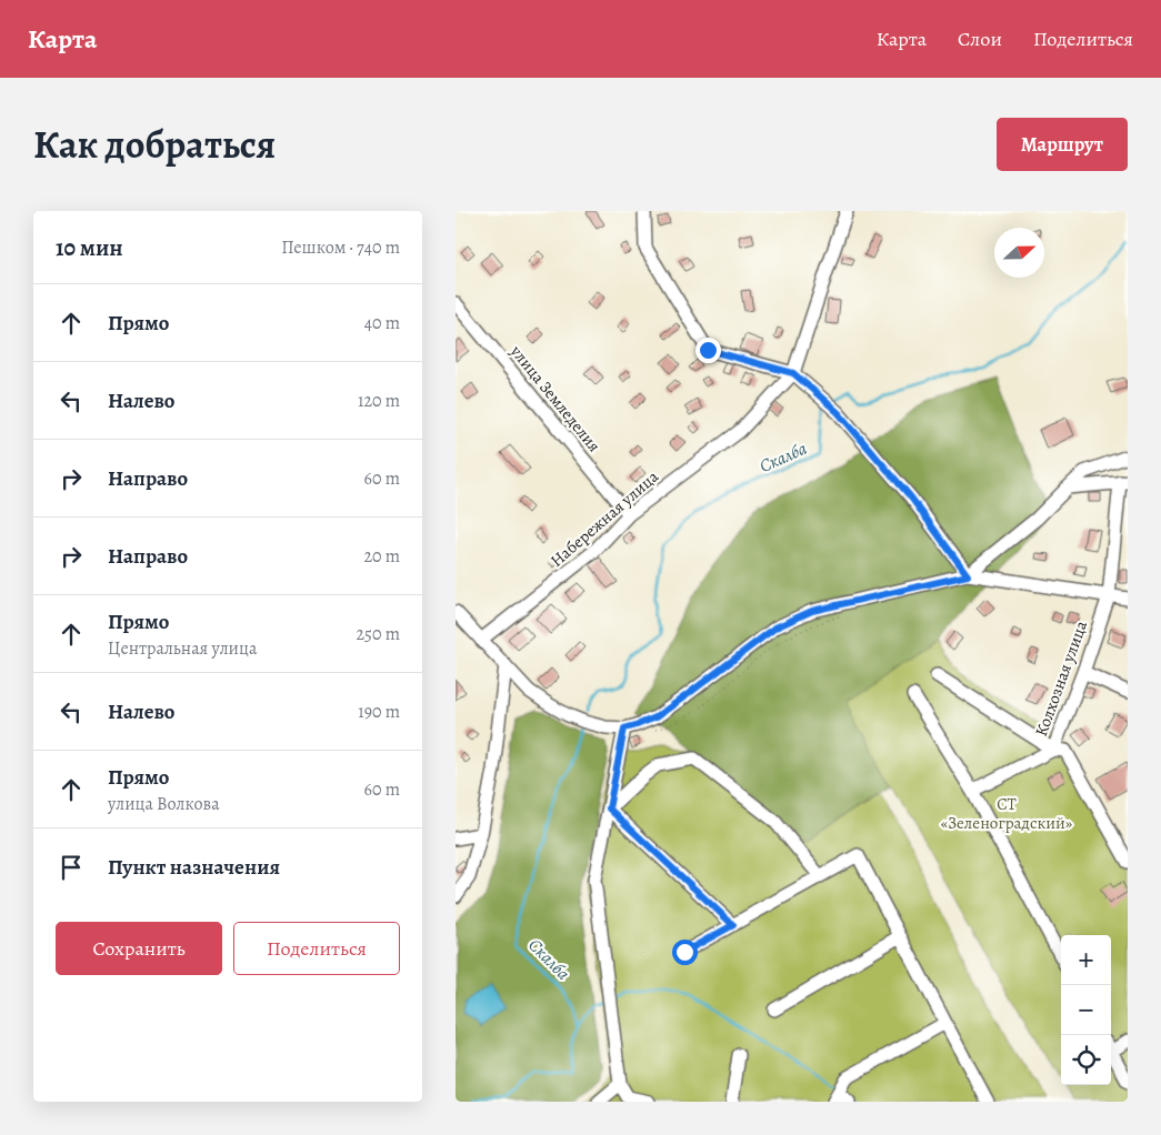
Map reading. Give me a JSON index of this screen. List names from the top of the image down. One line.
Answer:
{"streets":{"street":["улица Земледелия","Набережная улица","Колхозная улица"]},"crossings":[["улица Земледелия","Набережная улица"]],"water":["Скалба"],"parks":["СТ «Зеленоградский»"],"north":"right","page":{"header":"Карта","nav":["Карта","Слои","Поделиться"],"title":"Как добраться","buttons":["Маршрут",["Сохранить","Поделиться"]],"heading":["10 мин","Пешком · 740 m"],"list":[["Прямо","40 m"],["Налево","120 m"],["Направо","60 m"],["Направо","20 m"],["Прямо","Центральная улица","250 m"],["Налево","190 m"],["Прямо","улица Волкова","60 m"],"Пункт назначения"],"map_buttons":["+","−"]}}
